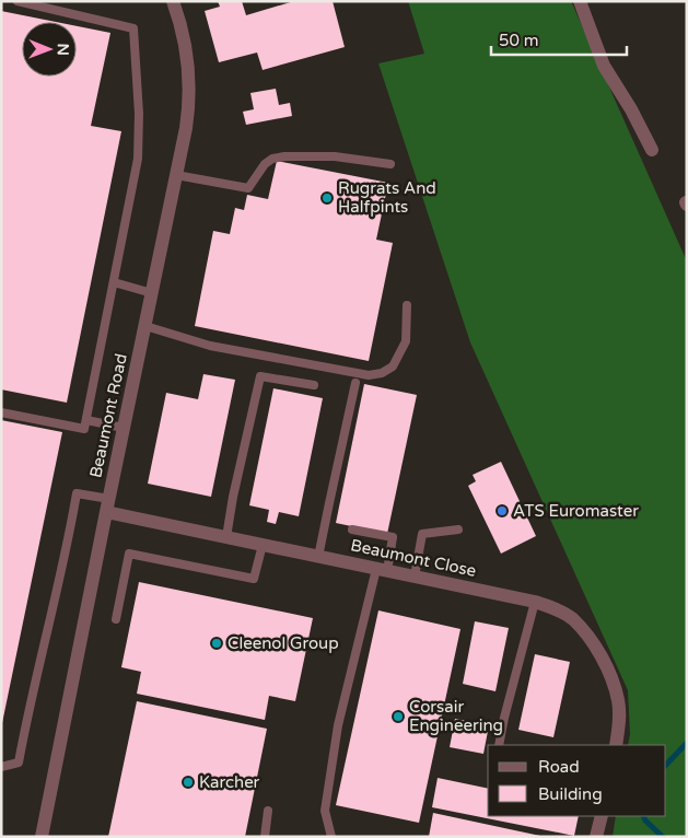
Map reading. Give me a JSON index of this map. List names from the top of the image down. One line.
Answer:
{"streets":{"street":["Beaumont Road","Beaumont Close"]},"crossings":[["Beaumont Road","Beaumont Close"]],"places":["Rugrats And Halfpints","ATS Euromaster","Cleenol Group","Corsair Engineering","Karcher"],"legend":["Road","Building"],"scale_bar":"50 m","north":"right"}
